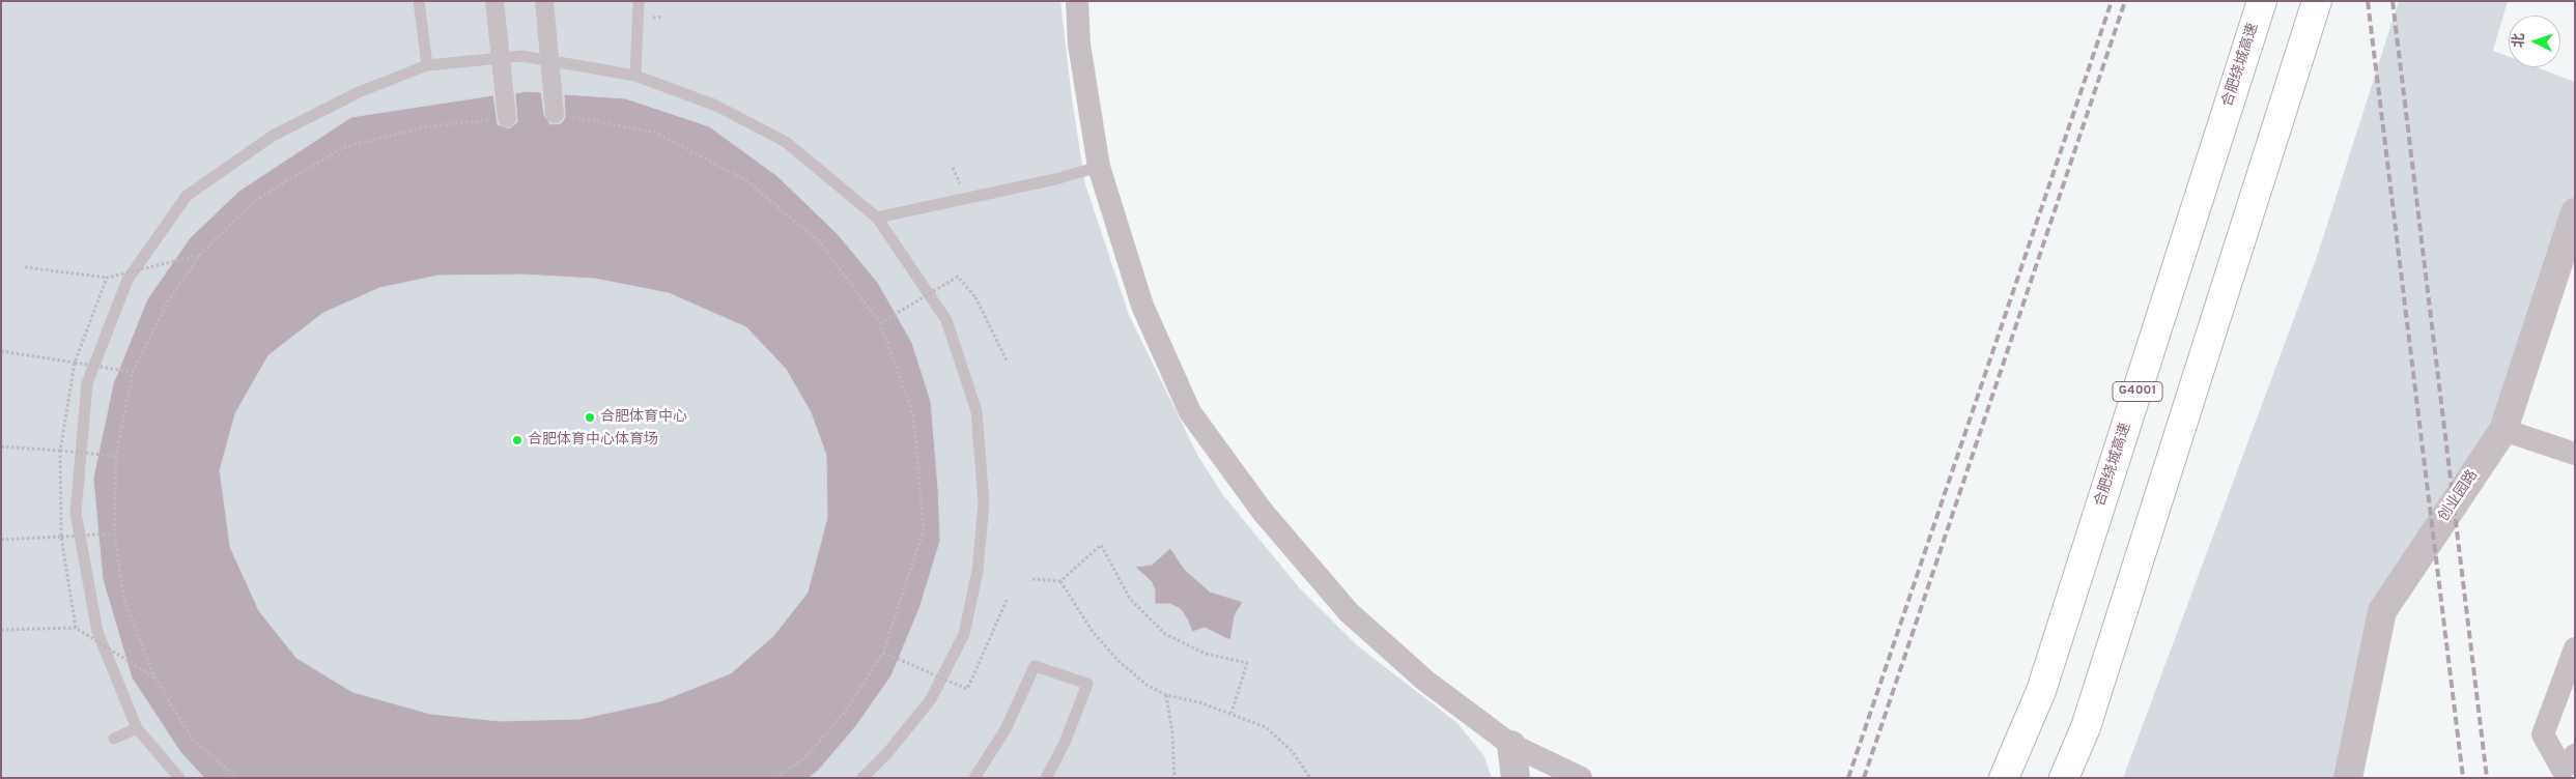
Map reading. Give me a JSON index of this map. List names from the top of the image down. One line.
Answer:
{"streets":{"highway":["合肥绕城高速","G4001"],"street":["创业园路"]},"places":["合肥体育中心","合肥体育中心体育场"],"north":"left"}
